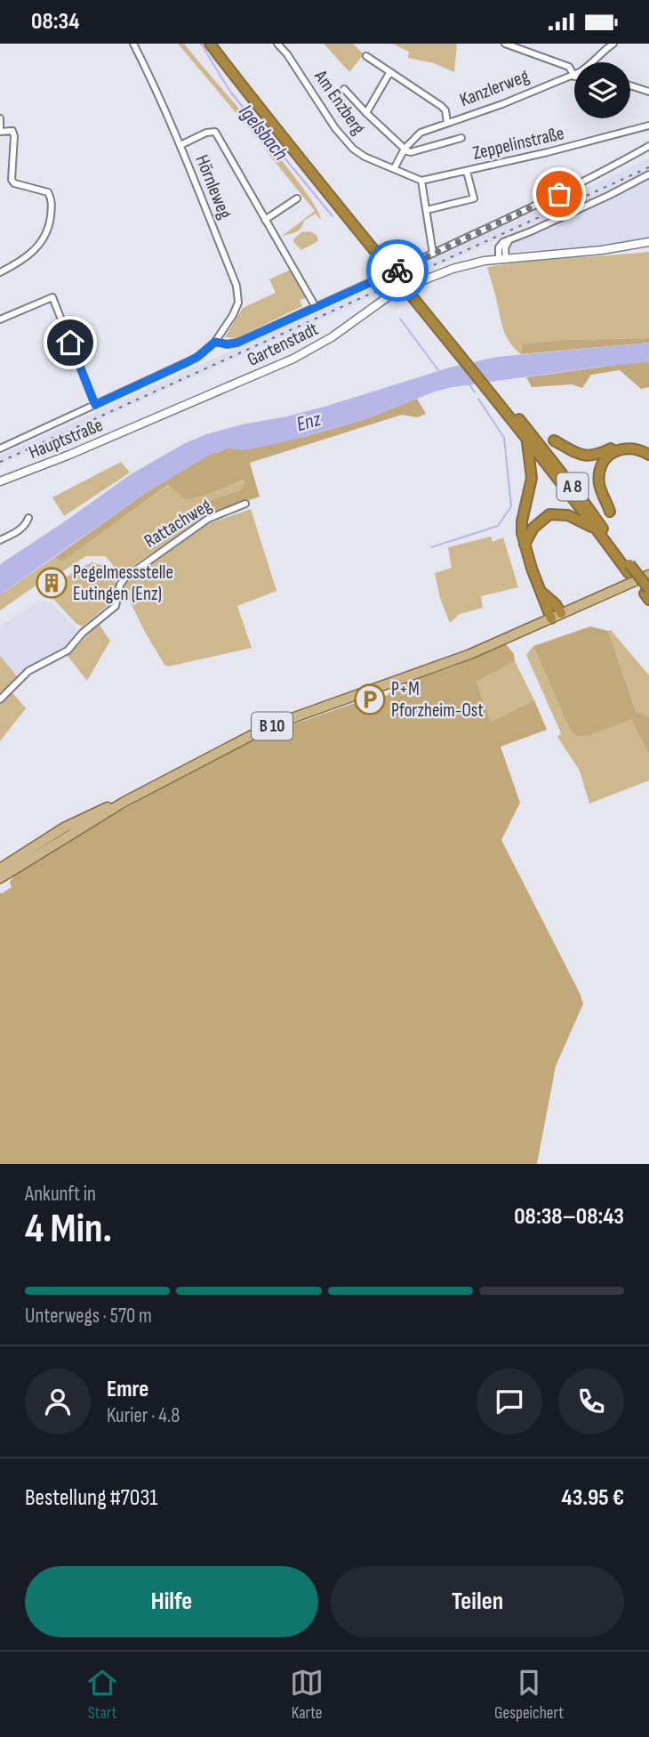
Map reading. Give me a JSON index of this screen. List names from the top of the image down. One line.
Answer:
{"streets":{"highway":["A 8"],"main road":["B 10"],"street":["Kanzlerweg","Am Enzberg","Zeppelinstraße","Hörnleweg","Gartenstadt","Hauptstraße","Rattachweg"]},"crossings":[["Kanzlerweg","Am Enzberg"],["Am Enzberg","Zeppelinstraße"],["Gartenstadt","Hauptstraße"]],"water":["Igelsbach","Enz"],"places":{"building":["Pegelmessstelle Eutingen (Enz)"],"parking":["P+M Pforzheim-Ost"]},"page":{"status":"08:34","heading":["4 Min.","Ankunft in","08:38–08:43"],"panel":["Emre","Kurier · 4.8","Bestellung #7031","43.95 €"],"bar":"Unterwegs · 570 m","buttons":["Hilfe","Teilen"],"tabs":["Start","Karte","Gespeichert"]}}
